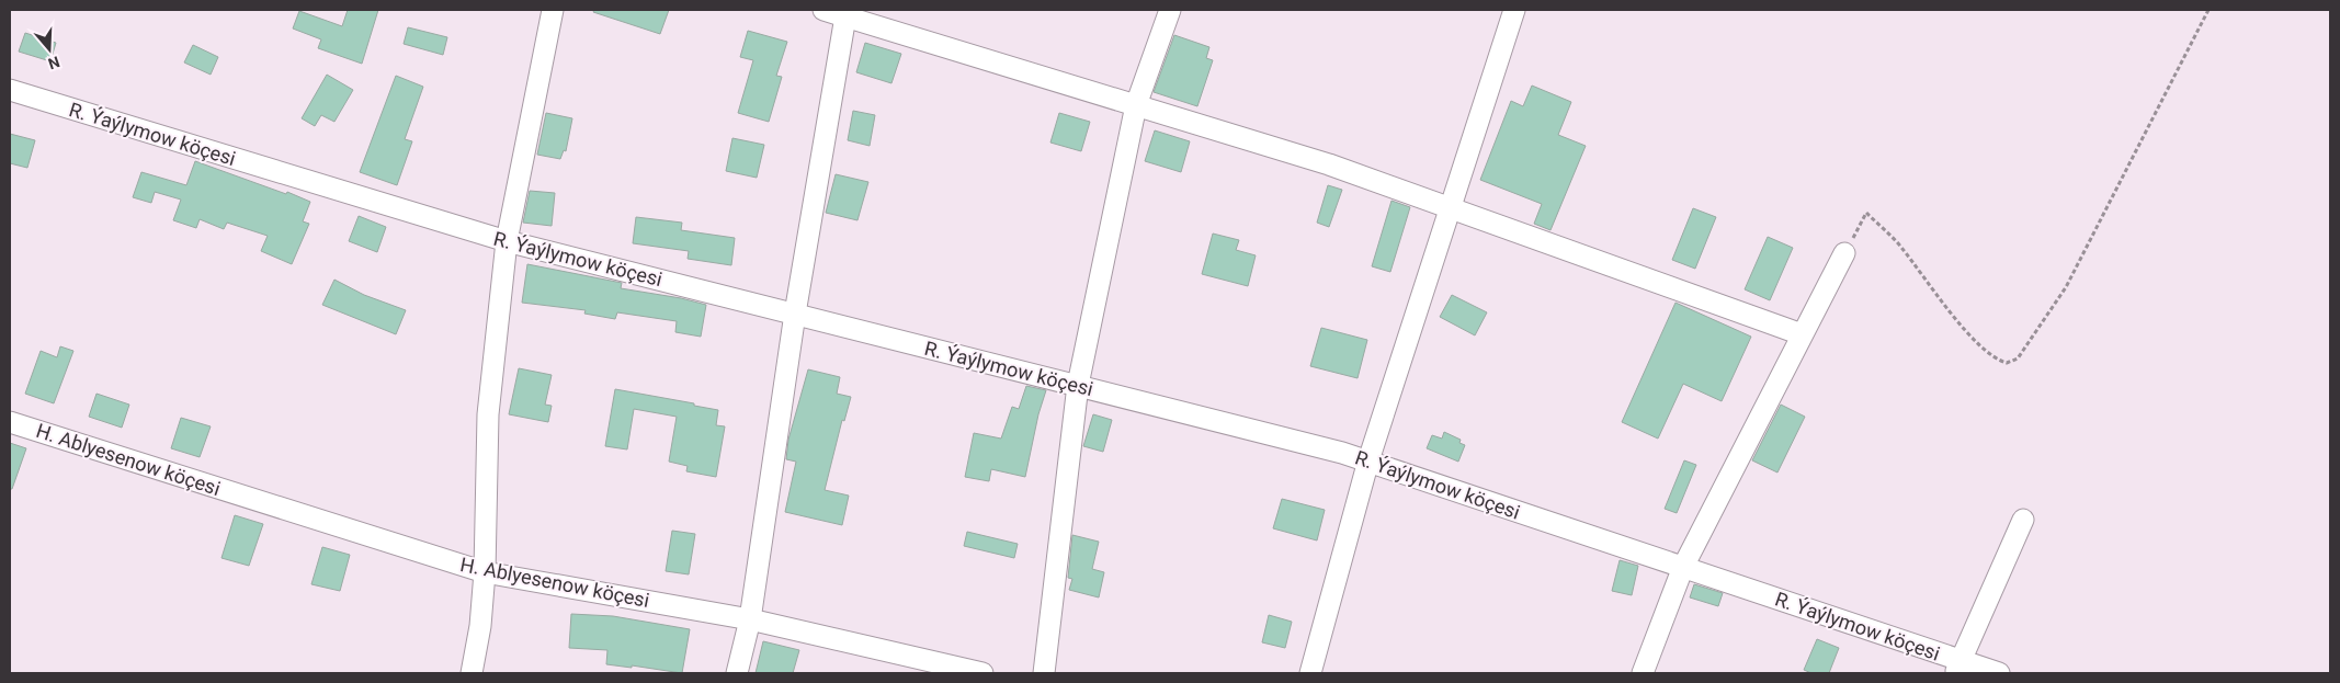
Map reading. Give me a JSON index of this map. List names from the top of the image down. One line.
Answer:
{"streets":{"street":["R. Ýaýlymow köçesi","H. Ablyesenow köçesi"]},"north":"bottom"}
